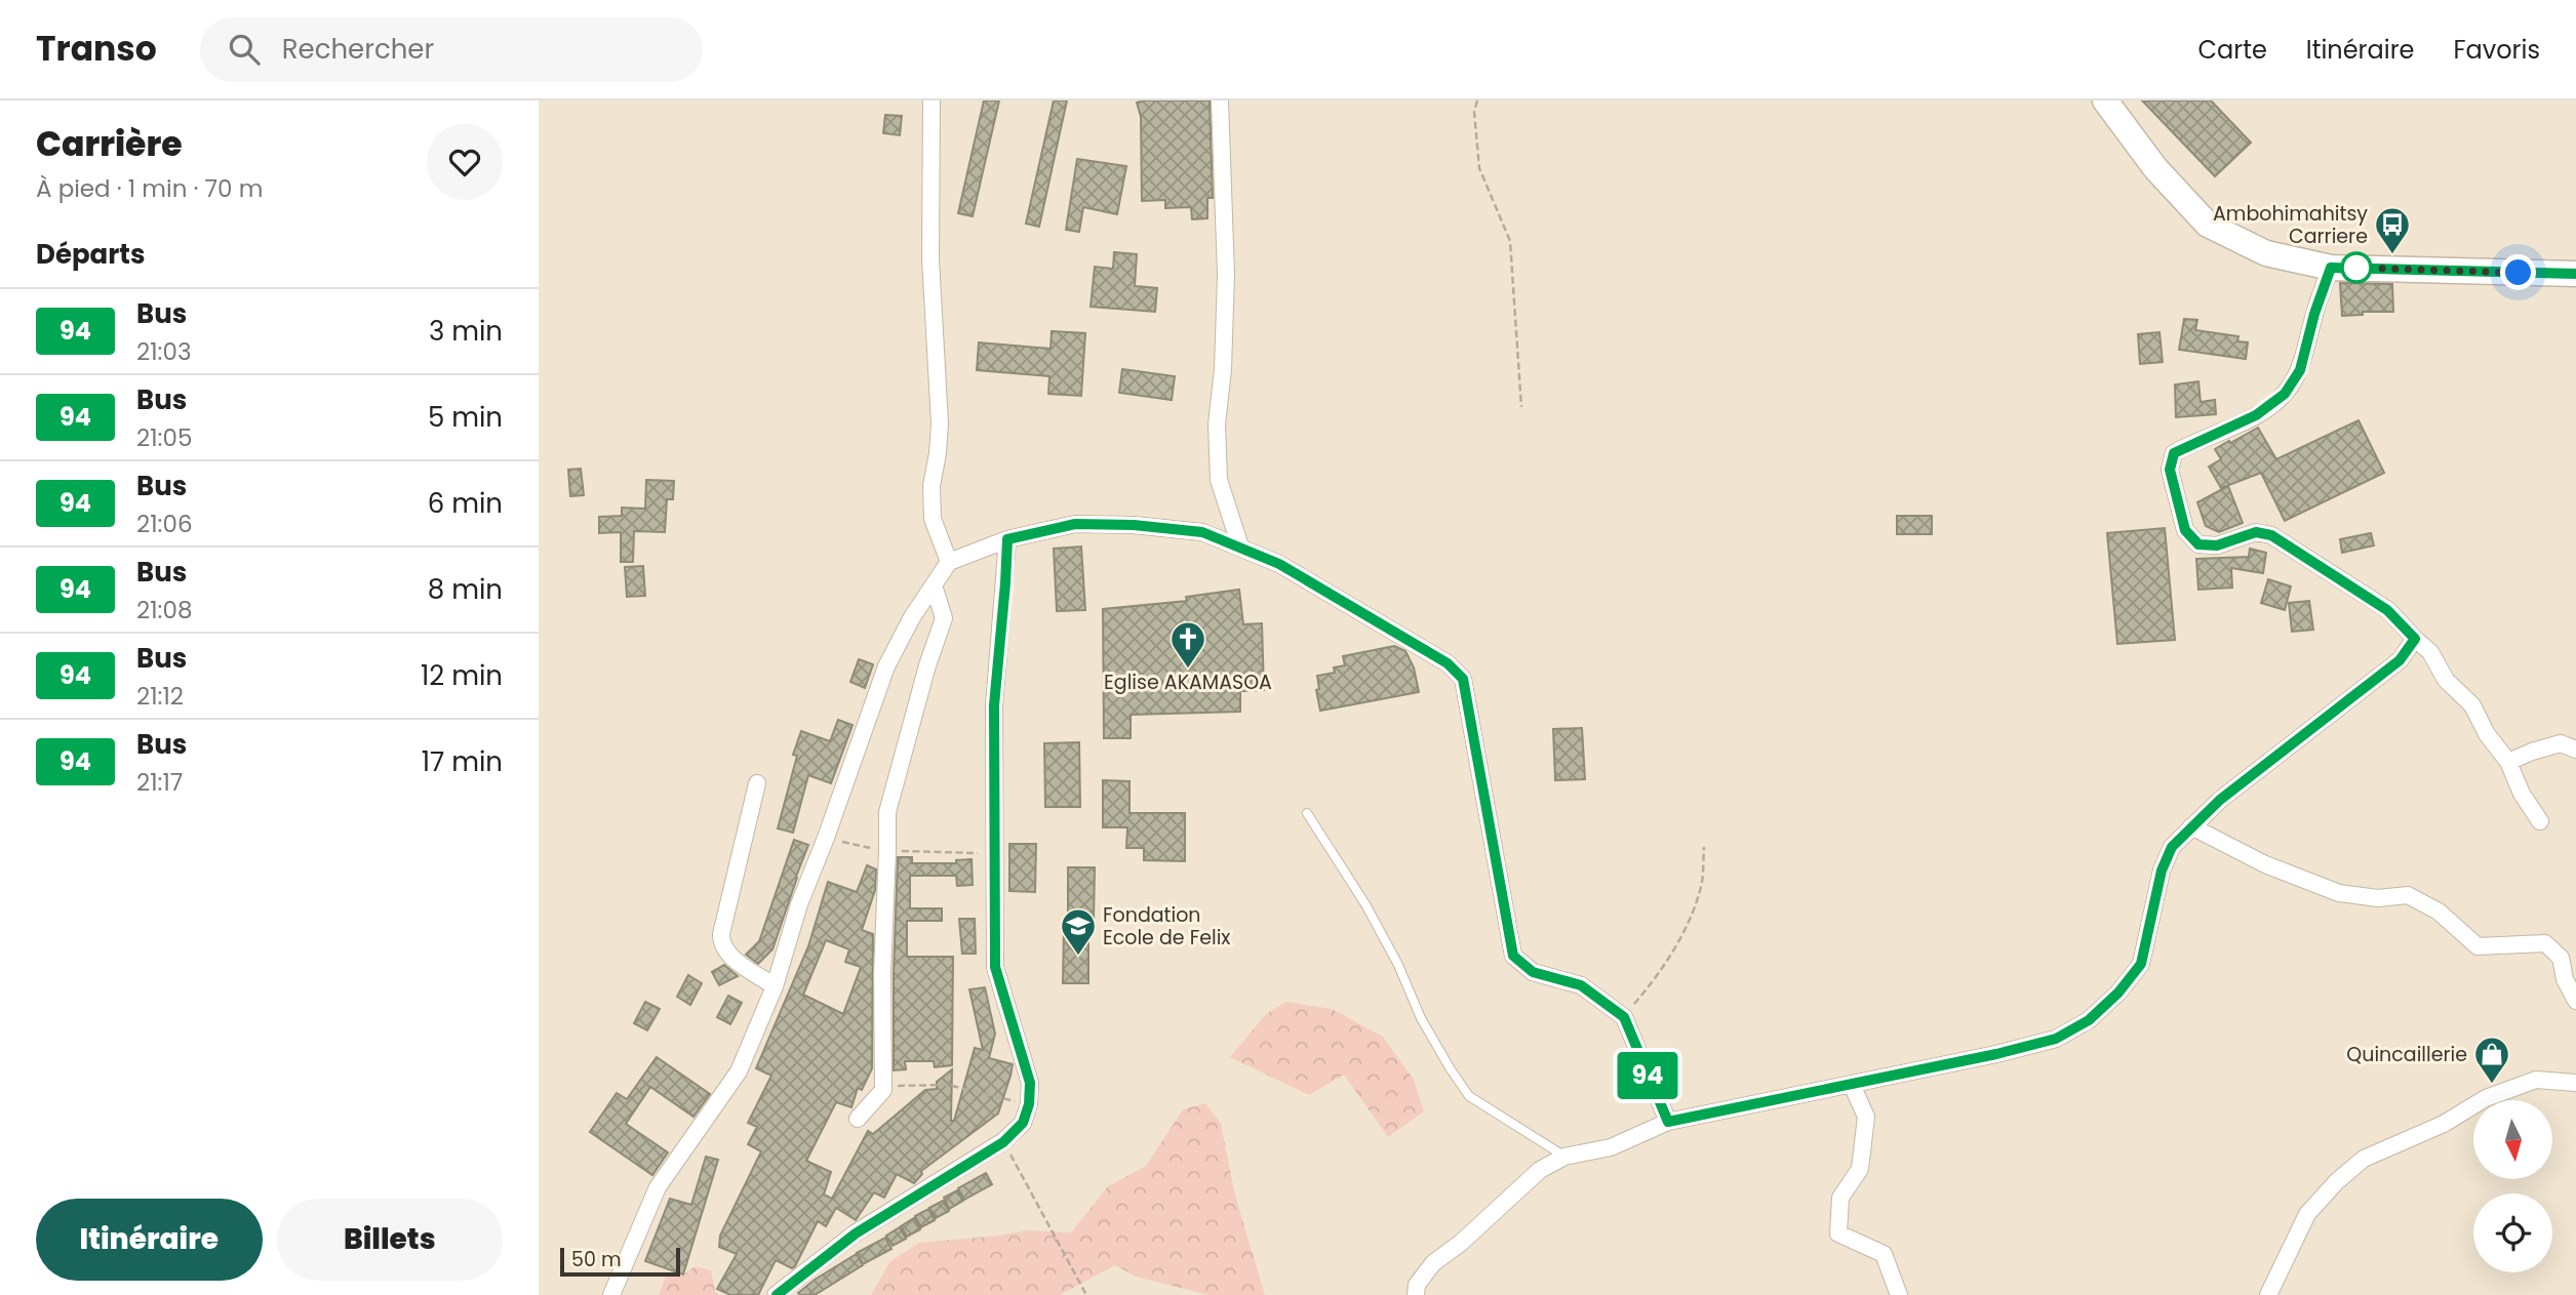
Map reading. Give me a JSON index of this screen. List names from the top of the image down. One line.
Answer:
{"places":{"bus stop":["Ambohimahitsy Carriere"],"church":["Eglise AKAMASOA"],"school or university":["Fondation Ecole de Felix"],"shop":["Quincaillerie"]},"lines":["bus line 94"],"scale_bar":"50 m","north":"bottom","page":{"header":"Transo","search":"Rechercher","nav":["Carte","Itinéraire","Favoris"],"heading":[["Carrière","À pied · 1 min · 70 m"],"Départs"],"on_map":"94","list":[{"mark":"94","name":"Bus","note":"21:03","value":"3 min"},{"mark":"94","name":"Bus","note":"21:05","value":"5 min"},{"mark":"94","name":"Bus","note":"21:06","value":"6 min"},{"mark":"94","name":"Bus","note":"21:08","value":"8 min"},{"mark":"94","name":"Bus","note":"21:12","value":"12 min"},{"mark":"94","name":"Bus","note":"21:17","value":"17 min"}],"buttons":["Itinéraire","Billets"],"scale":"50 m"}}
